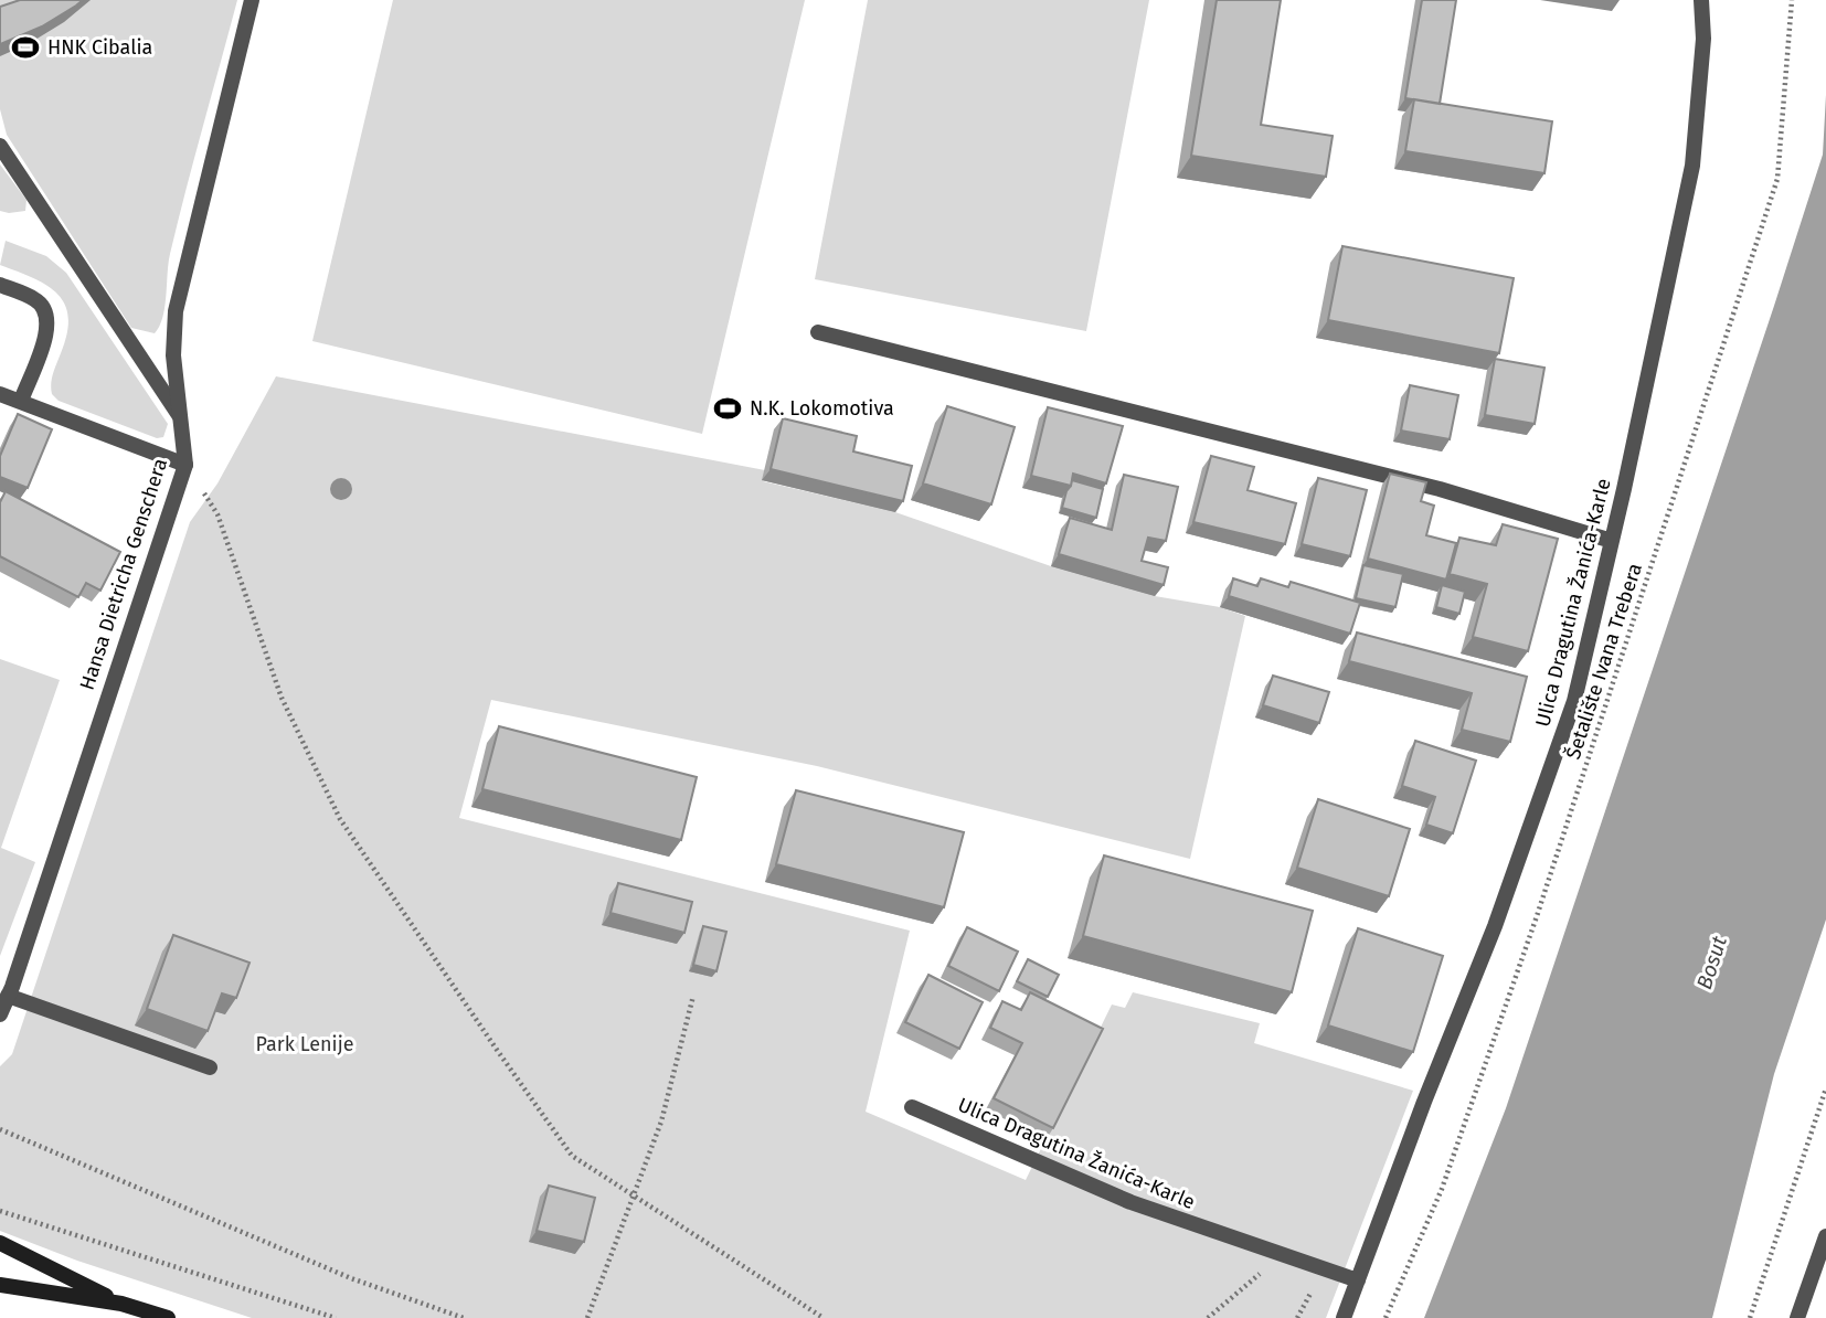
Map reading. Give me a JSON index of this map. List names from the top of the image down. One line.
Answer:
{"streets":{"street":["Hansa Dietricha Genschera","Ulica Dragutina Žanića-Karle"],"path":["Šetalište Ivana Trebera"]},"water":["Bosut"],"parks":["Park Lenije"],"places":{"sports":["HNK Cibalia","N.K. Lokomotiva"]}}
